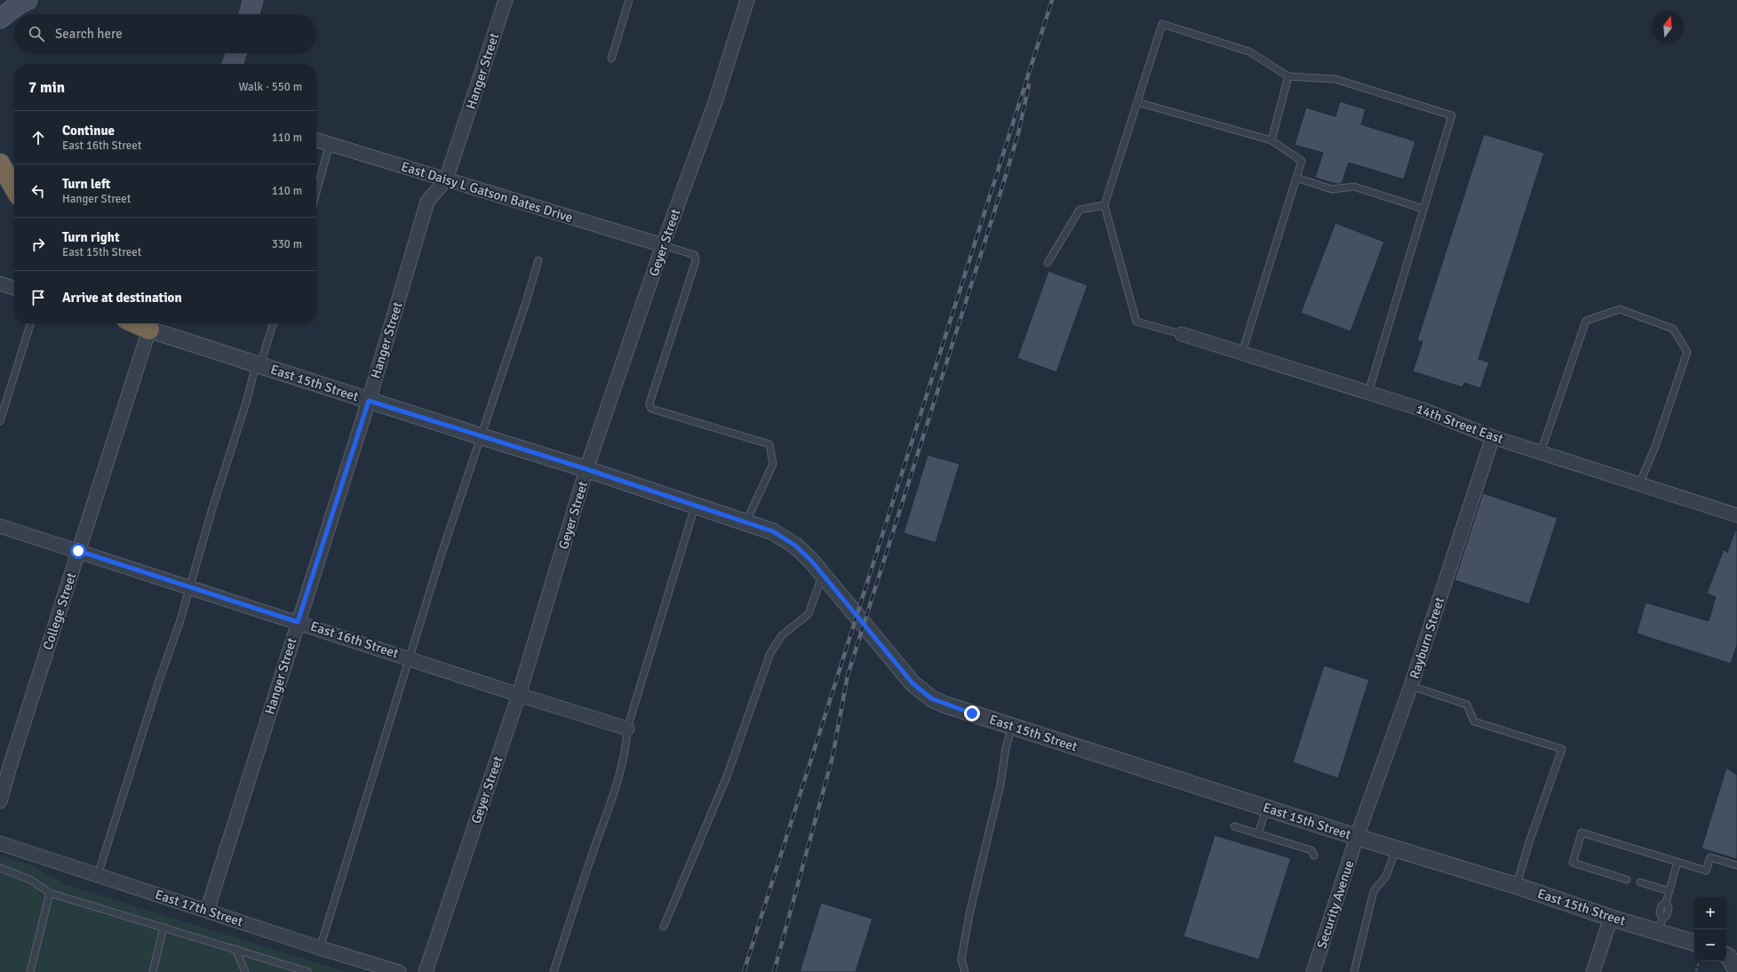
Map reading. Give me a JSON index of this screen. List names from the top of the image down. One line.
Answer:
{"streets":{"street":["Hanger Street","East Daisy L Gatson Bates Drive","Geyer Street","East 15th Street","14th Street East","College Street","Rayburn Street","East 16th Street","Security Avenue","East 17th Street"]},"crossings":[["Hanger Street","East Daisy L Gatson Bates Drive"],["Hanger Street","East 15th Street"],["Hanger Street","East 16th Street"],["Hanger Street","East 17th Street"],["East Daisy L Gatson Bates Drive","Geyer Street"],["Geyer Street","East 15th Street"],["Geyer Street","East 16th Street"],["East 15th Street","College Street"],["East 15th Street","Rayburn Street"],["East 15th Street","Security Avenue"],["14th Street East","Rayburn Street"],["College Street","East 16th Street"],["Rayburn Street","Security Avenue"]],"north":"top","page":{"search":"Search here","heading":["7 min","Walk · 550 m"],"list":[["Continue","East 16th Street","110 m"],["Turn left","Hanger Street","110 m"],["Turn right","East 15th Street","330 m"],"Arrive at destination"],"map_buttons":["+","−"]}}
